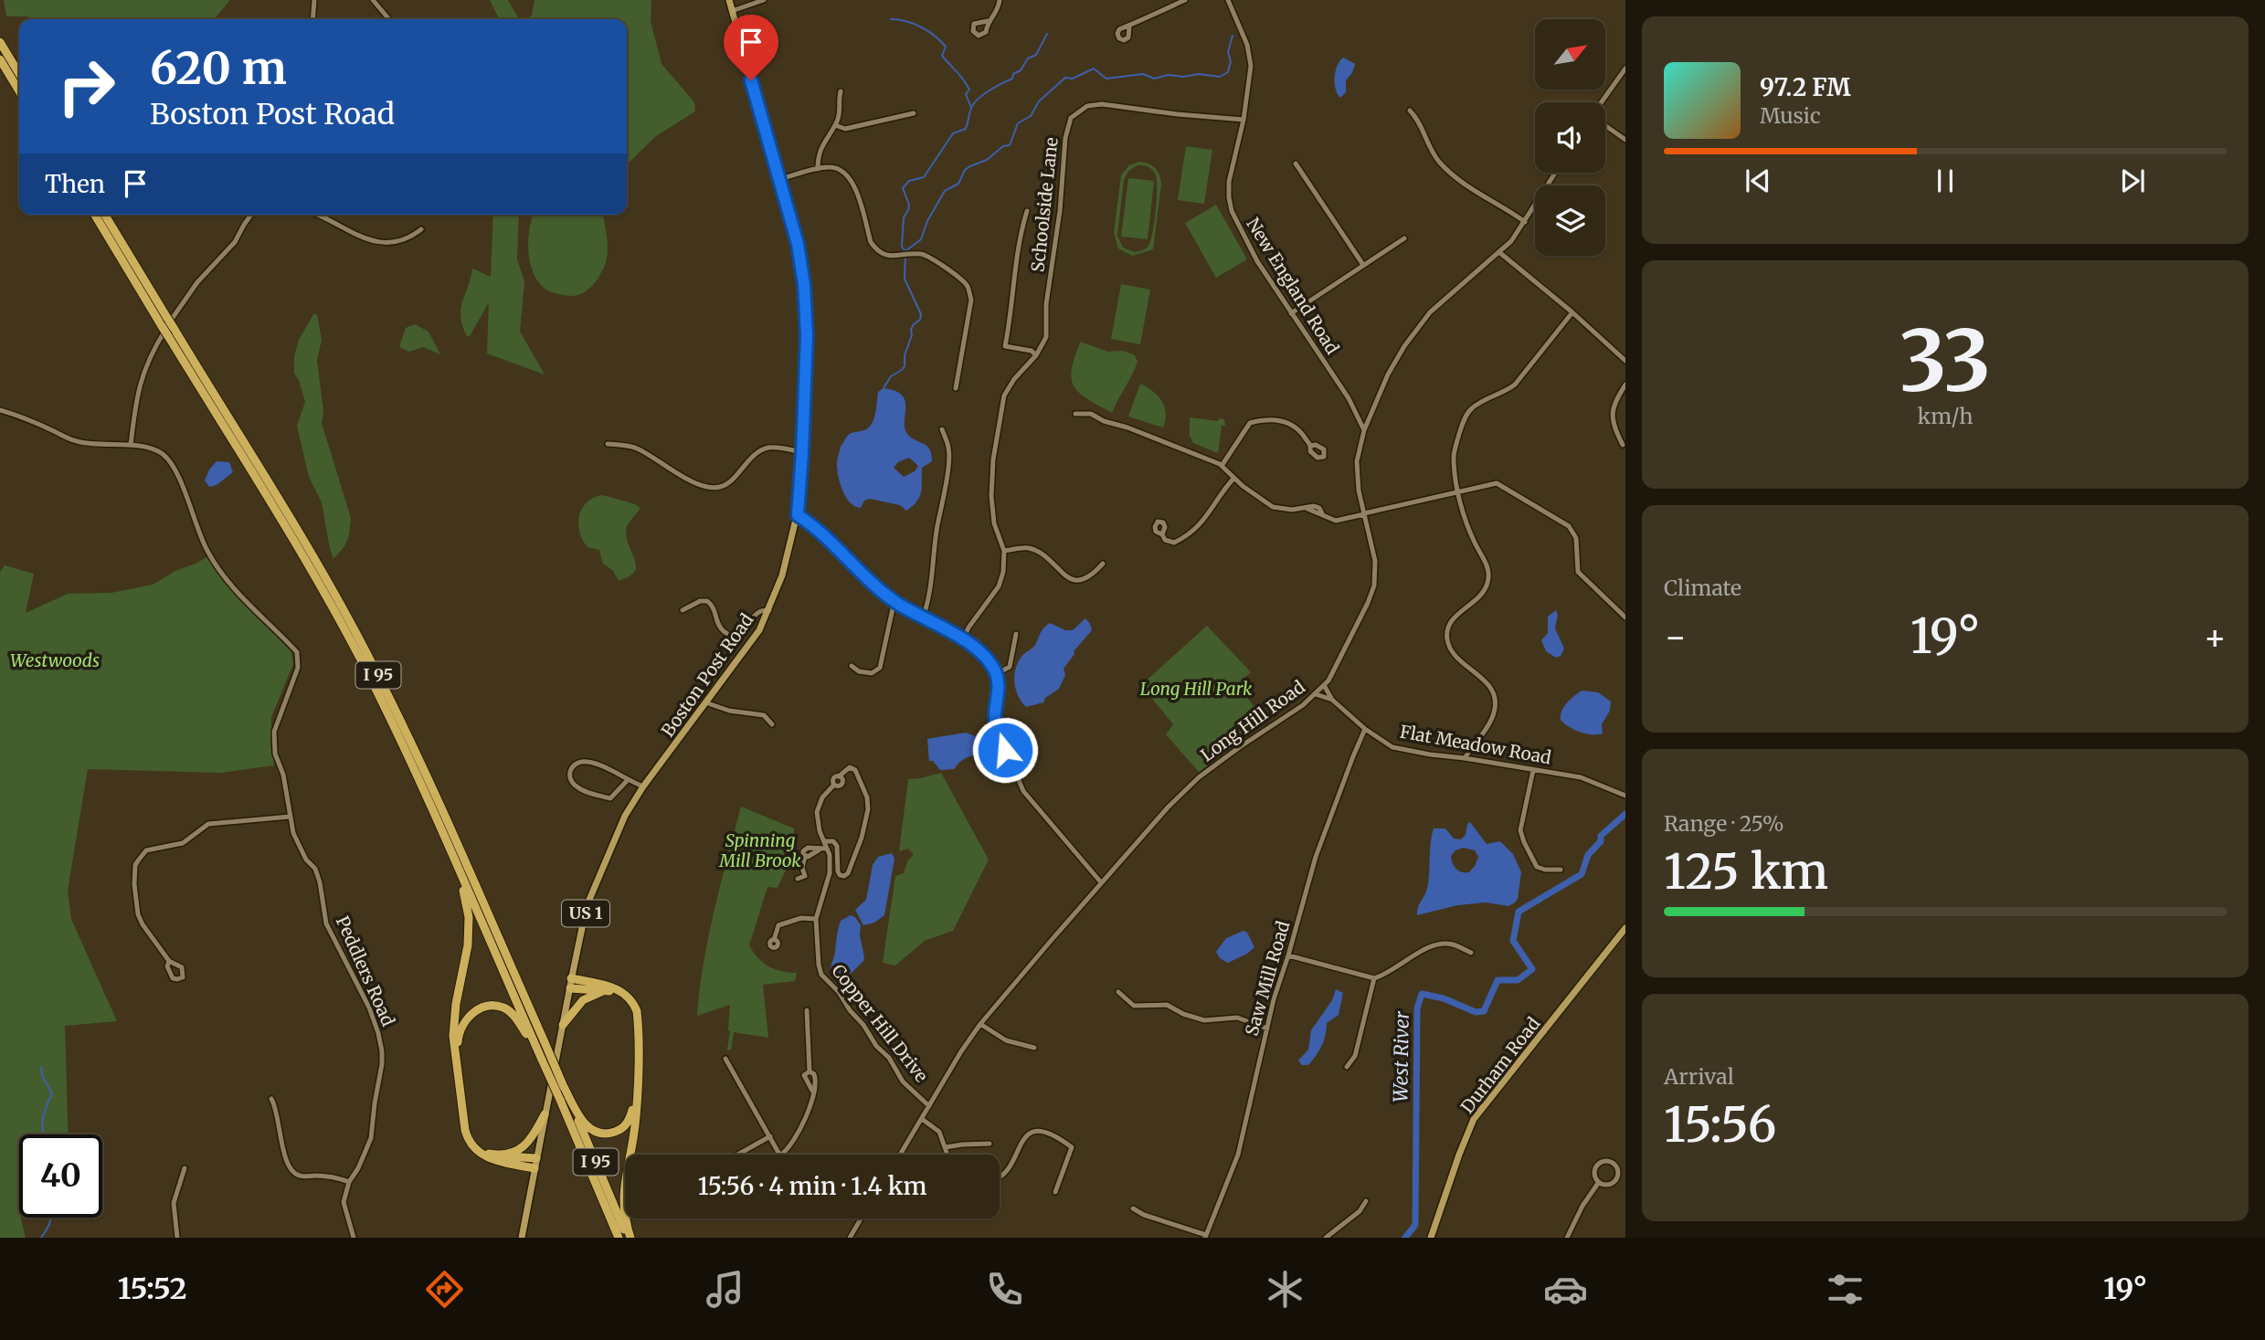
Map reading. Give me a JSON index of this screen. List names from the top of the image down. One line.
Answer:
{"streets":{"highway":["I 95"],"main road":["Boston Post Road","US 1","Durham Road"],"street":["Schoolside Lane","New England Road","Long Hill Road","Flat Meadow Road","Peddlers Road","Saw Mill Road","Copper Hill Drive"]},"crossings":[["Schoolside Lane","New England Road"],["New England Road","Long Hill Road"],["Long Hill Road","Flat Meadow Road"],["Long Hill Road","Copper Hill Drive"],["Flat Meadow Road","Saw Mill Road"]],"water":["West River"],"parks":["Westwoods","Long Hill Park","Spinning Mill Brook"],"north":"top right","page":{"turn":["620 m","Boston Post Road"],"song":["97.2 FM","Music"],"then":"Then","tile":[["33","km/h"],"Climate",["Range · 25%","125 km"],["Arrival","15:56"]],"heat":["−","19°","+"],"limit":"40","trip":"15:56 · 4 min · 1.4 km","tabs":["15:52","19°"]}}
